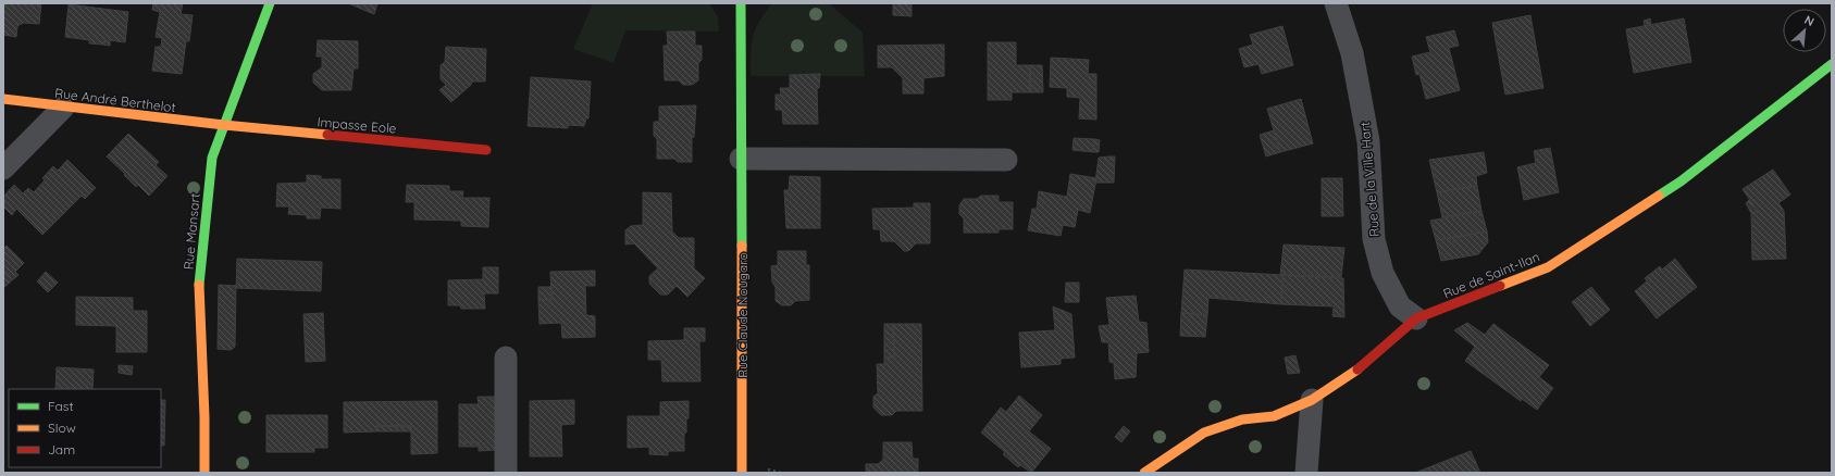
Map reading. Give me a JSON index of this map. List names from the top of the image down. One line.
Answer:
{"streets":{"street":["Rue André Berthelot","Impasse Eole","Rue de la Ville Hart","Rue Mansart","Rue de Saint-Ilan","Rue Claude Nougaro"]},"crossings":[["Rue André Berthelot","Impasse Eole"],["Rue André Berthelot","Rue Mansart"],["Impasse Eole","Rue Mansart"],["Rue de la Ville Hart","Rue de Saint-Ilan"]],"legend":["Fast","Slow","Jam"],"north":"top right"}
